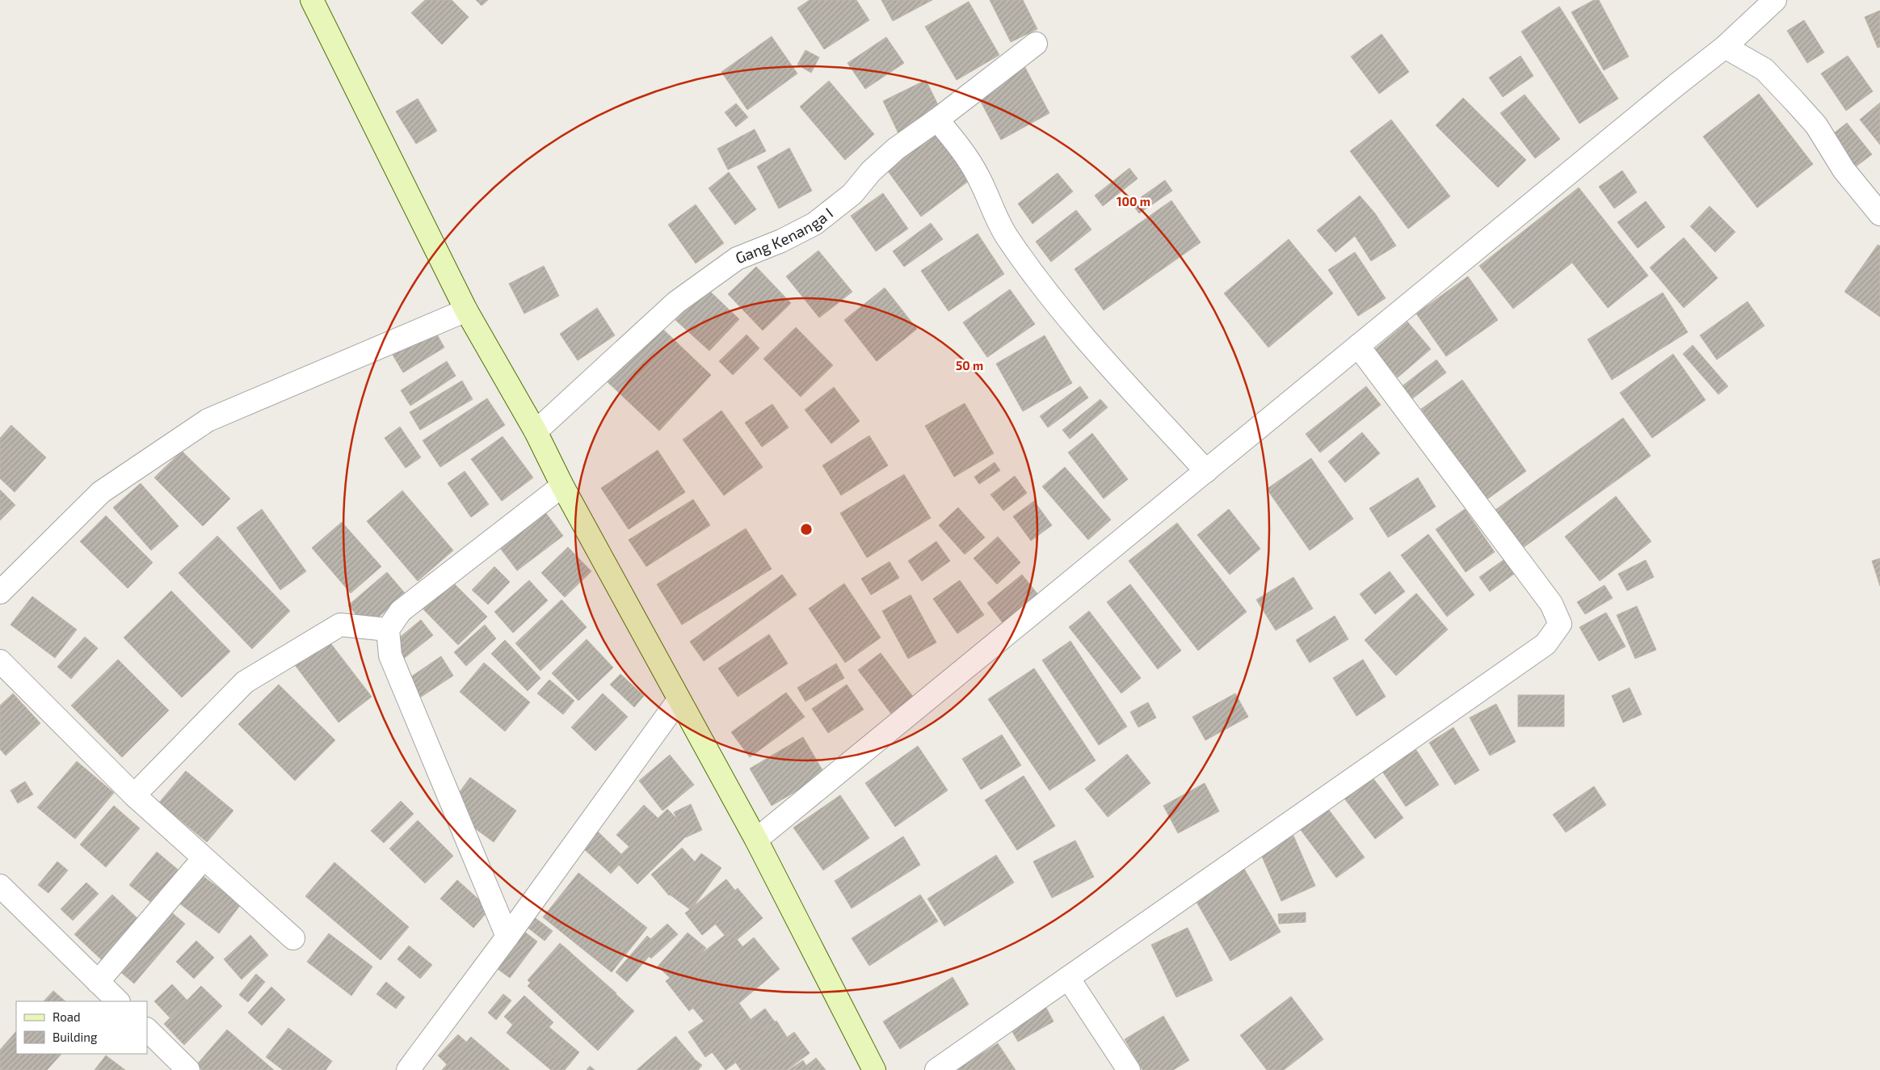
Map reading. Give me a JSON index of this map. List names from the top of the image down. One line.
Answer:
{"streets":{"street":["Gang Kenanga I"]},"legend":["Road","Building"],"rings":["100 m","50 m"]}
